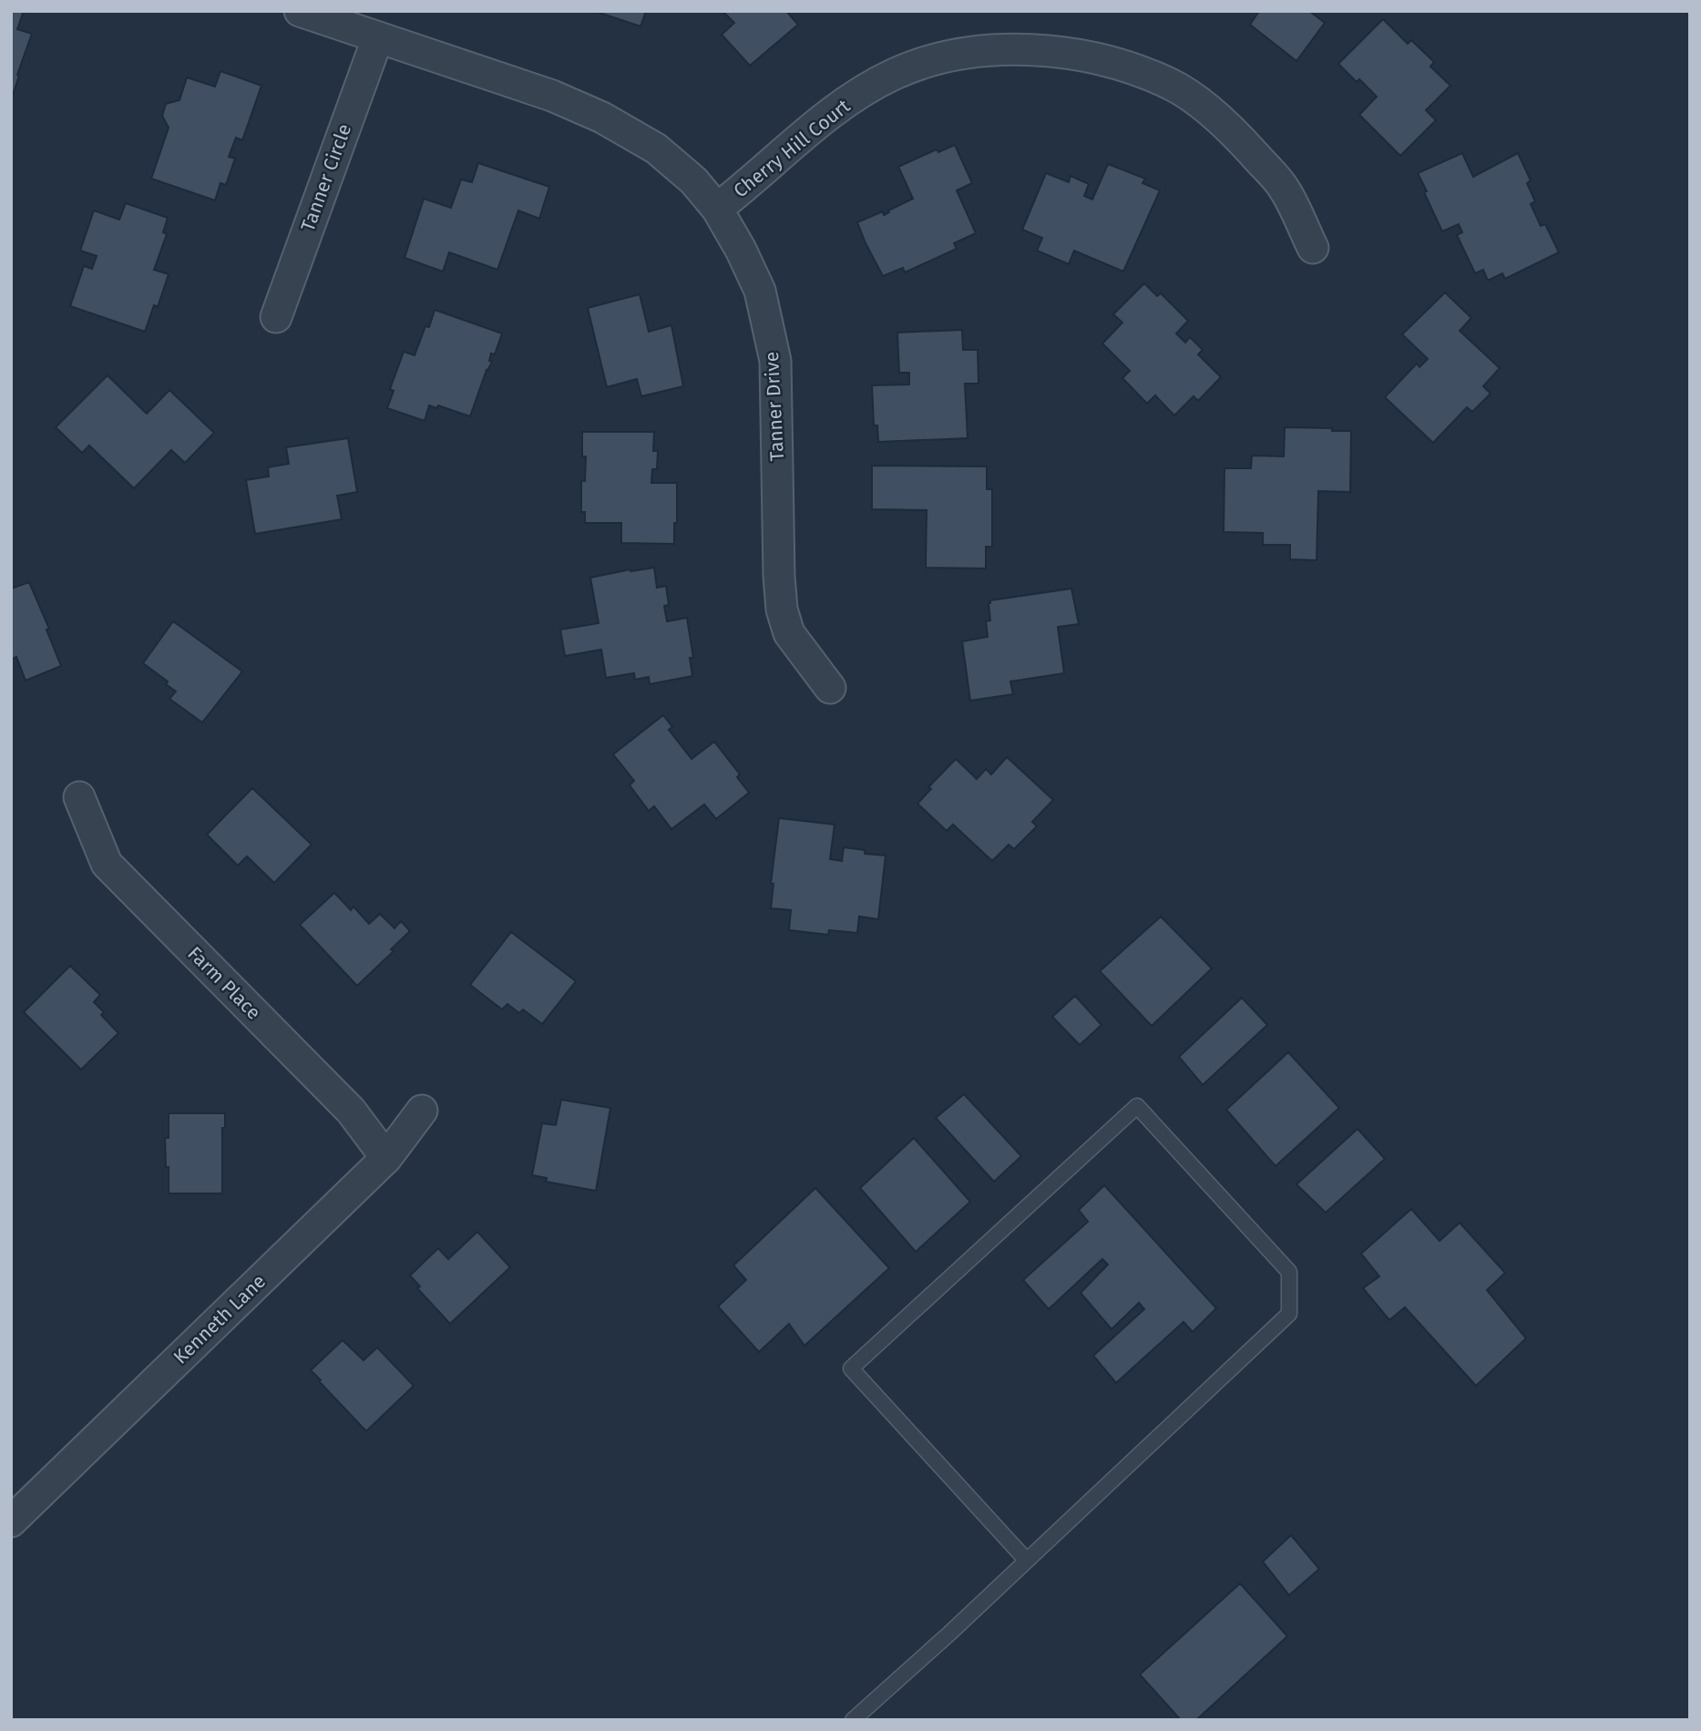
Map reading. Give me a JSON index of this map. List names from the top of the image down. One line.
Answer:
{"streets":{"street":["Cherry Hill Court","Tanner Circle","Tanner Drive","Farm Place","Kenneth Lane"]},"crossings":[["Cherry Hill Court","Tanner Drive"],["Tanner Circle","Tanner Drive"],["Farm Place","Kenneth Lane"]]}
